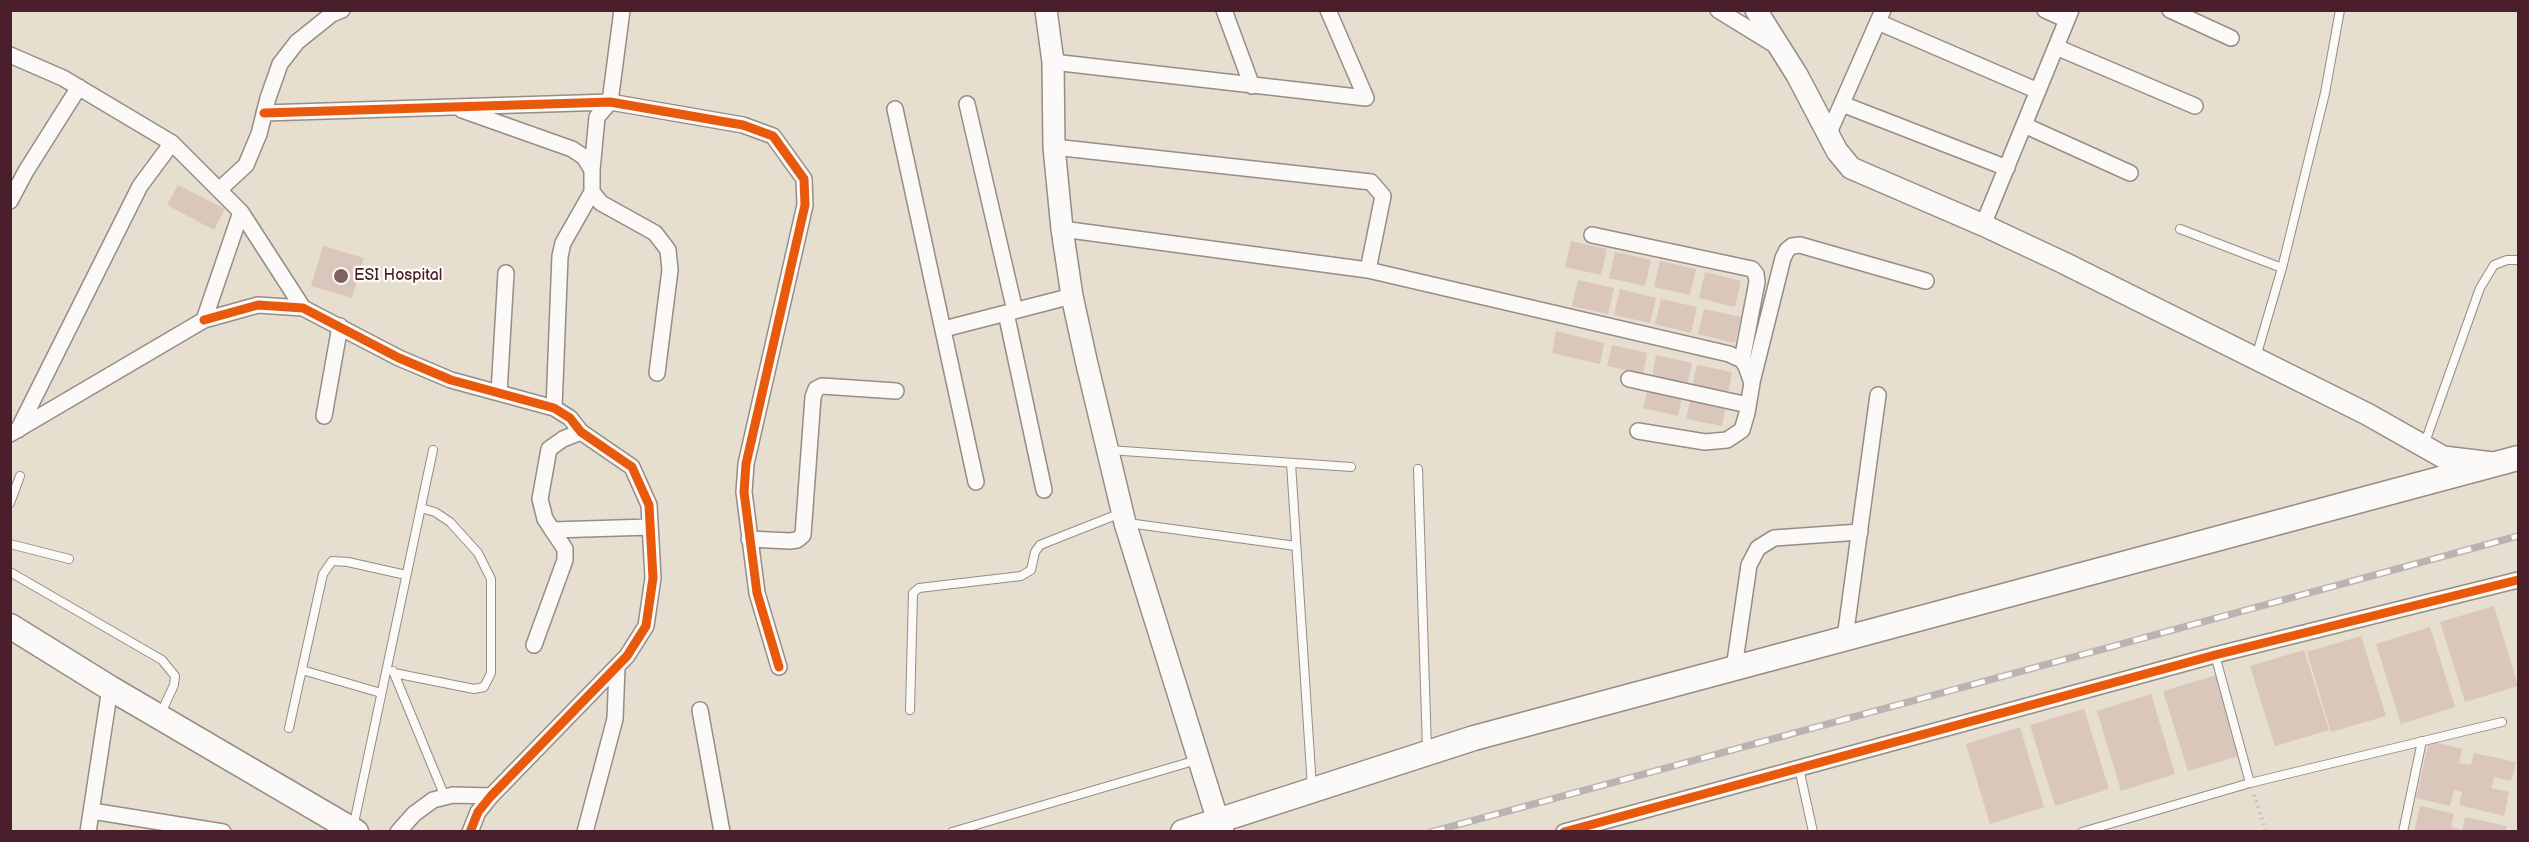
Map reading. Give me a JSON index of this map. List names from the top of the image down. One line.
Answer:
{"places":["ESI Hospital"]}
